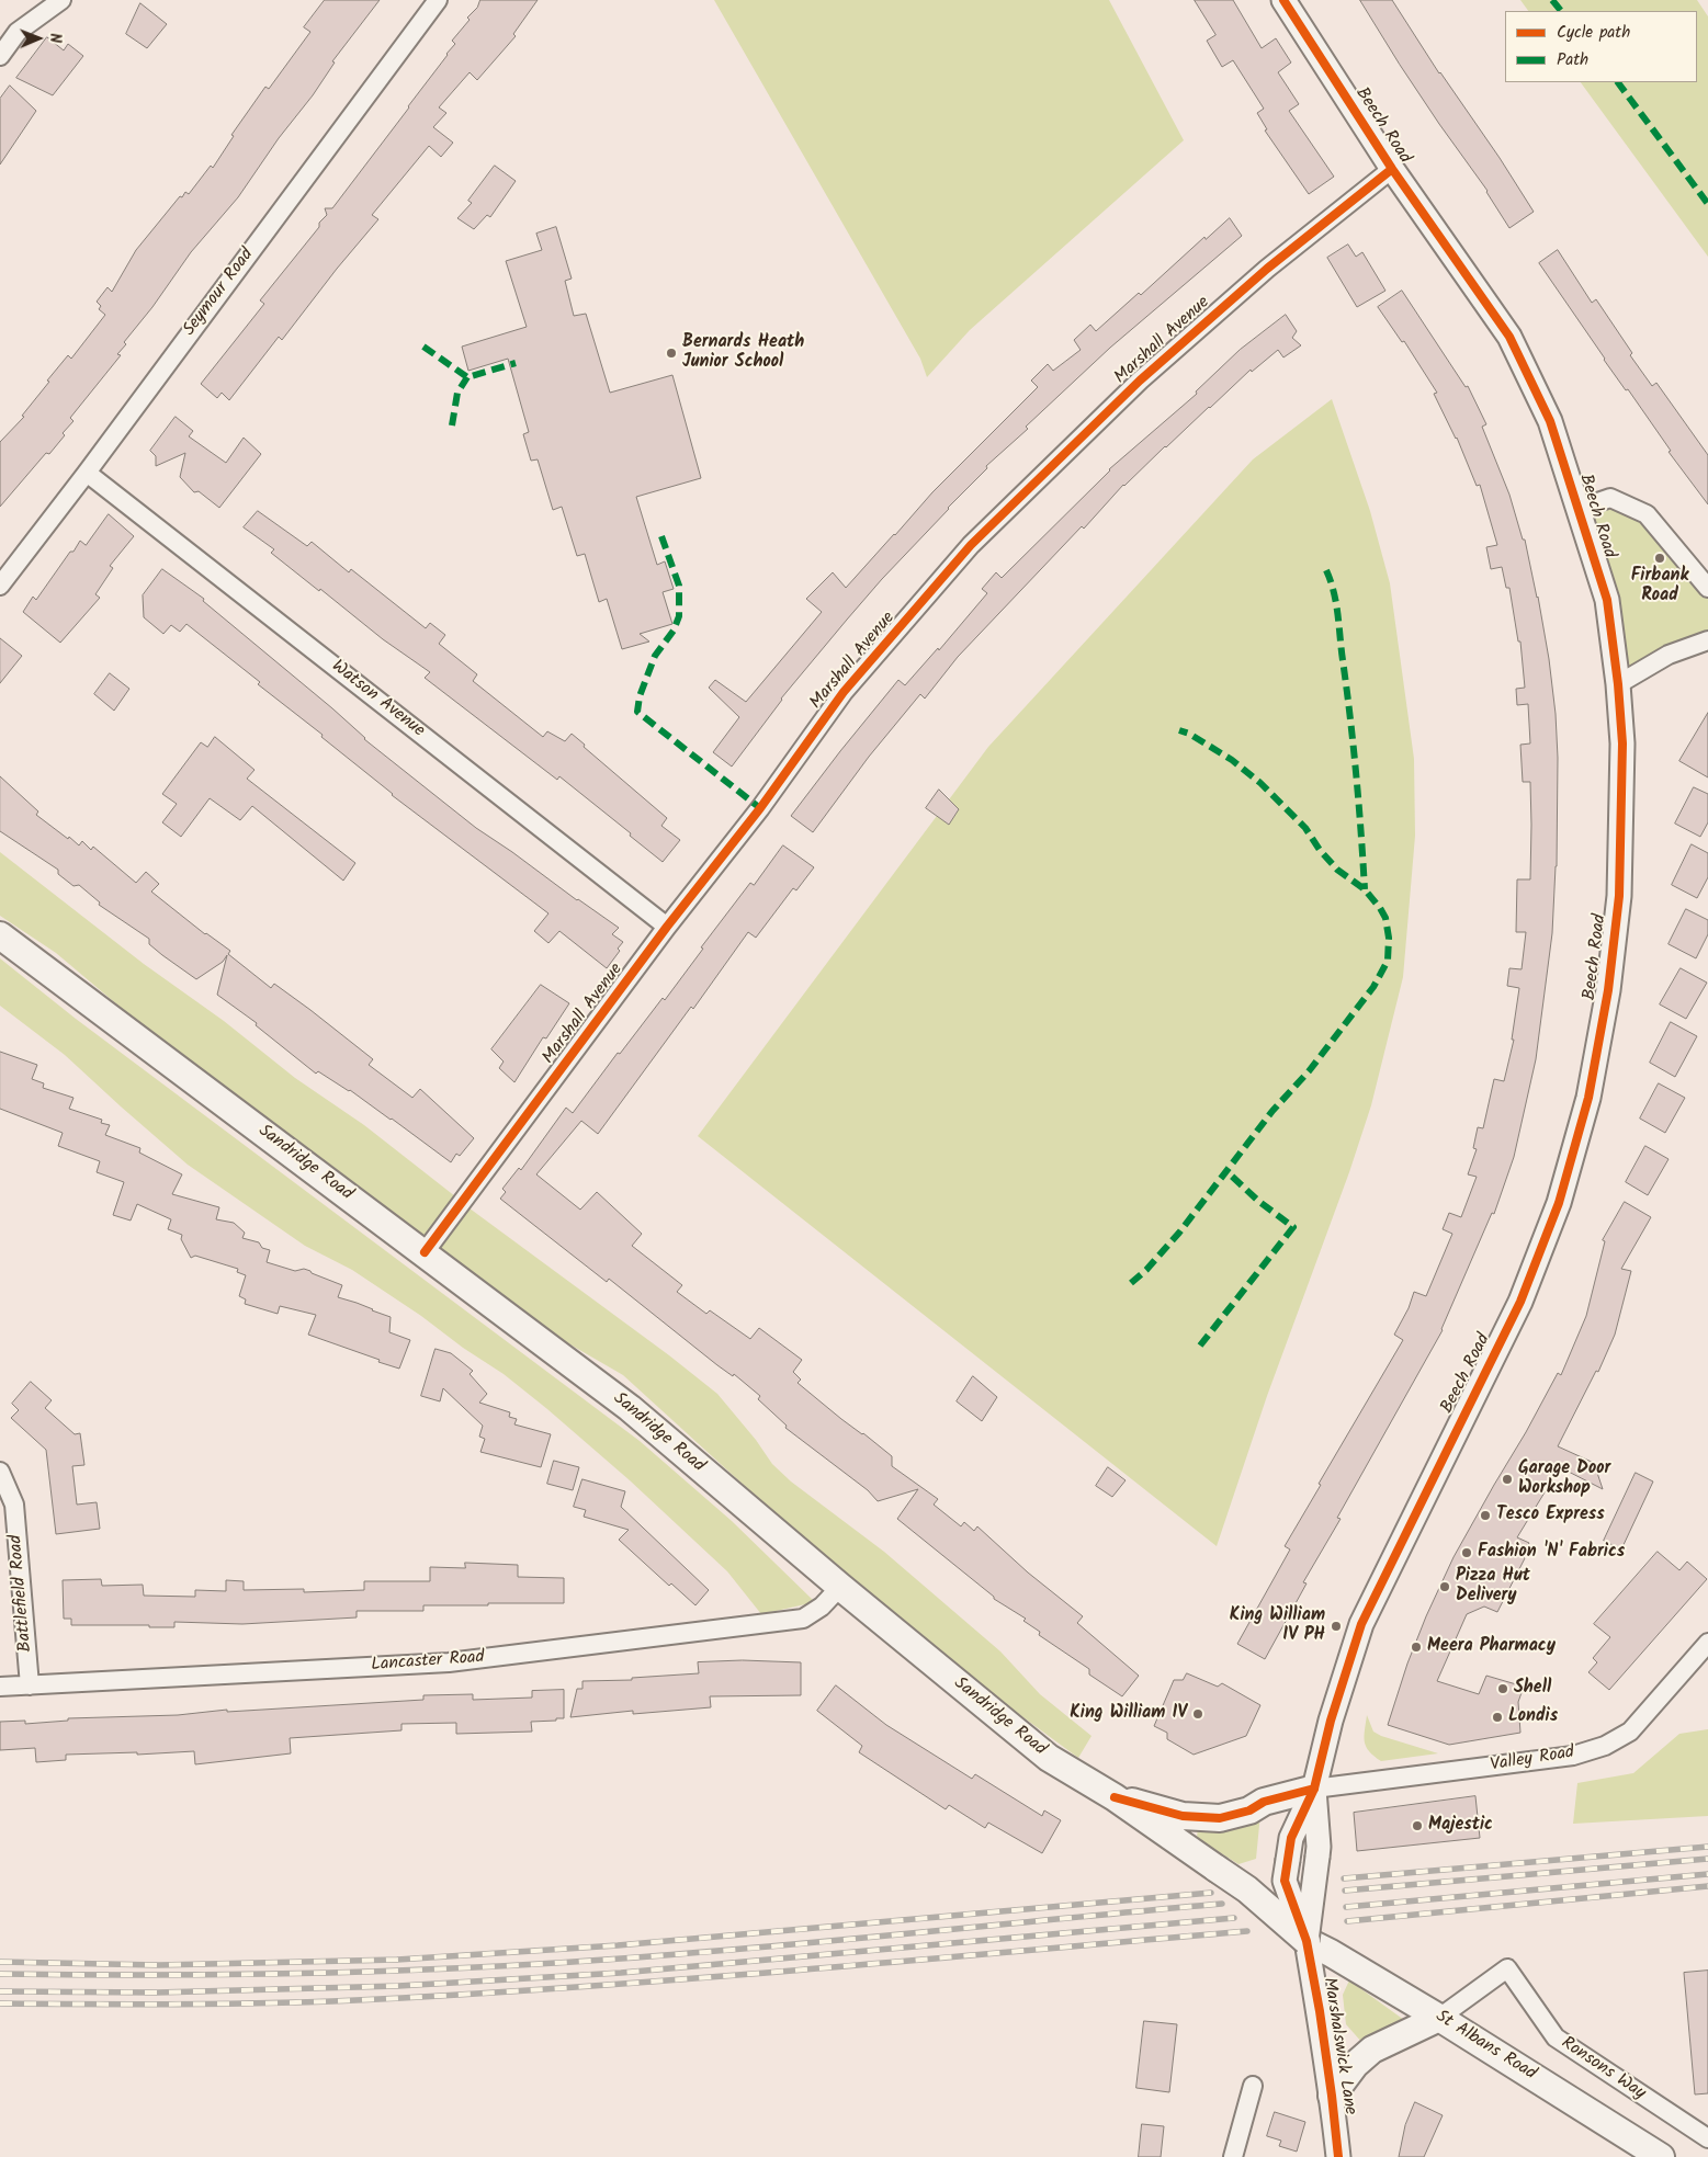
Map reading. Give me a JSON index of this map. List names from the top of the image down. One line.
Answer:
{"streets":{"main road":["Sandridge Road","St Albans Road"],"street":["Beech Road","Seymour Road","Marshall Avenue","Watson Avenue","Battlefield Road","Lancaster Road","Valley Road","Marshalswick Lane","Ronsons Way"]},"crossings":[["Beech Road","Marshall Avenue"],["Beech Road","Sandridge Road"],["Beech Road","Valley Road"],["Beech Road","Marshalswick Lane"],["Beech Road","St Albans Road"],["Seymour Road","Watson Avenue"],["Marshall Avenue","Watson Avenue"],["Marshall Avenue","Sandridge Road"],["Sandridge Road","Lancaster Road"],["Sandridge Road","Marshalswick Lane"],["Sandridge Road","St Albans Road"],["Battlefield Road","Lancaster Road"],["Marshalswick Lane","St Albans Road"],["St Albans Road","Ronsons Way"]],"places":["Bernards Heath Junior School","Firbank Road","Garage Door Workshop","Tesco Express","Fashion 'N' Fabrics","Pizza Hut Delivery","King William IV PH","Meera Pharmacy","Shell","King William IV","Londis","Majestic"],"legend":["Cycle path","Path"],"north":"right"}
